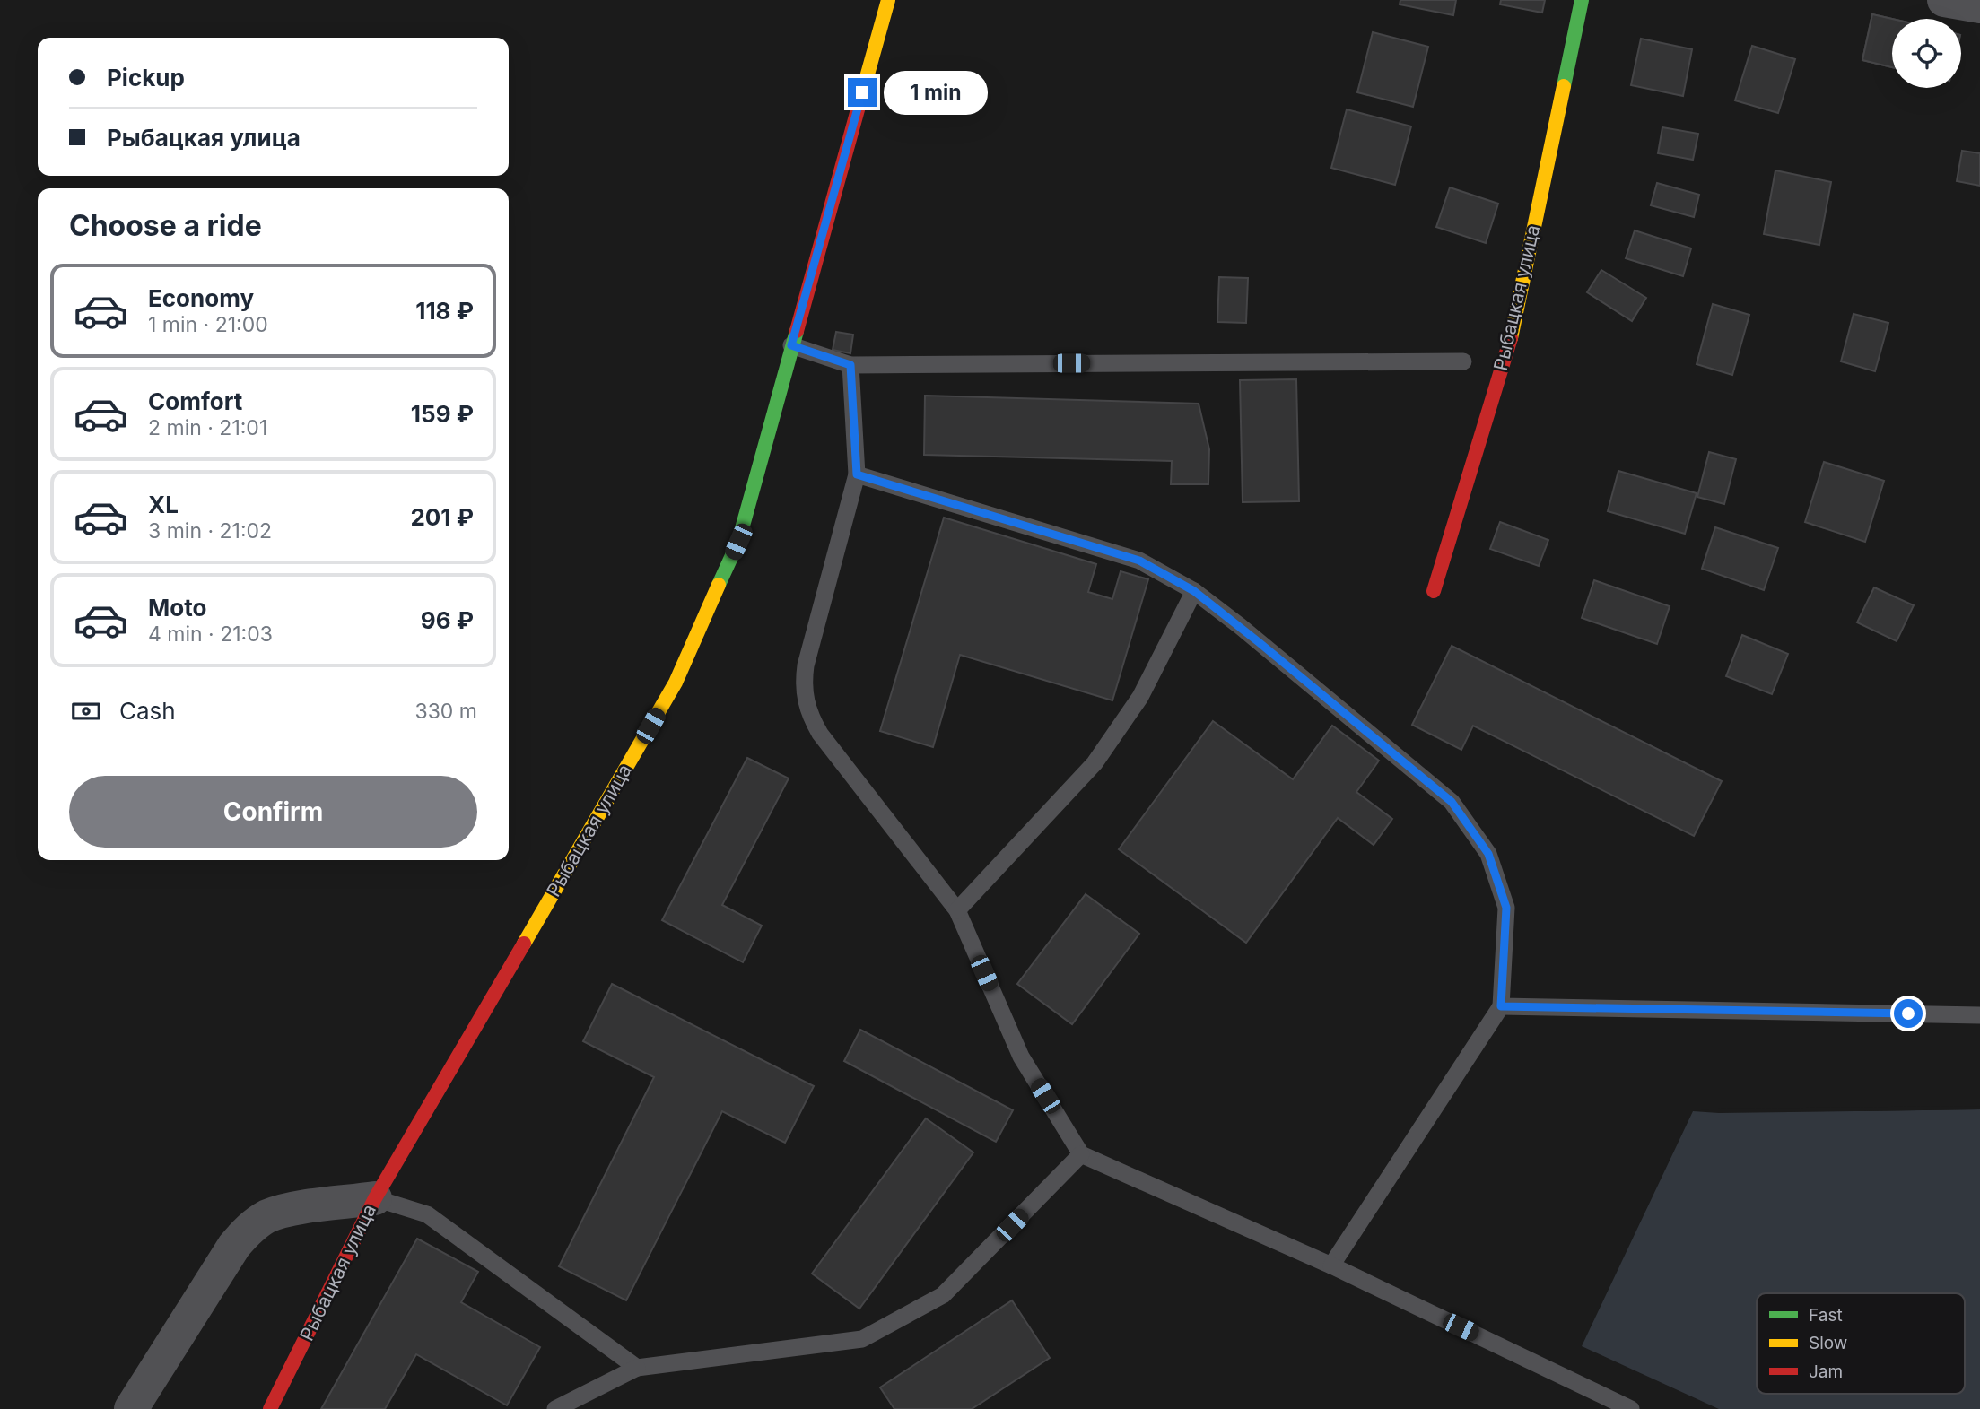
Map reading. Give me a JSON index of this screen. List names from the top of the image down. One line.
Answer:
{"streets":{"street":["Рыбацкая улица"]},"legend":["Fast","Slow","Jam"],"page":{"banner":["Pickup","Рыбацкая улица"],"bubble":"1 min","heading":"Choose a ride","list":[{"name":"Economy","note":"1 min · 21:00","value":"118 ₽"},{"name":"Comfort","note":"2 min · 21:01","value":"159 ₽"},{"name":"XL","note":"3 min · 21:02","value":"201 ₽"},{"name":"Moto","note":"4 min · 21:03","value":"96 ₽"}],"pay":["Cash","330 m"],"buttons":"Confirm"}}
